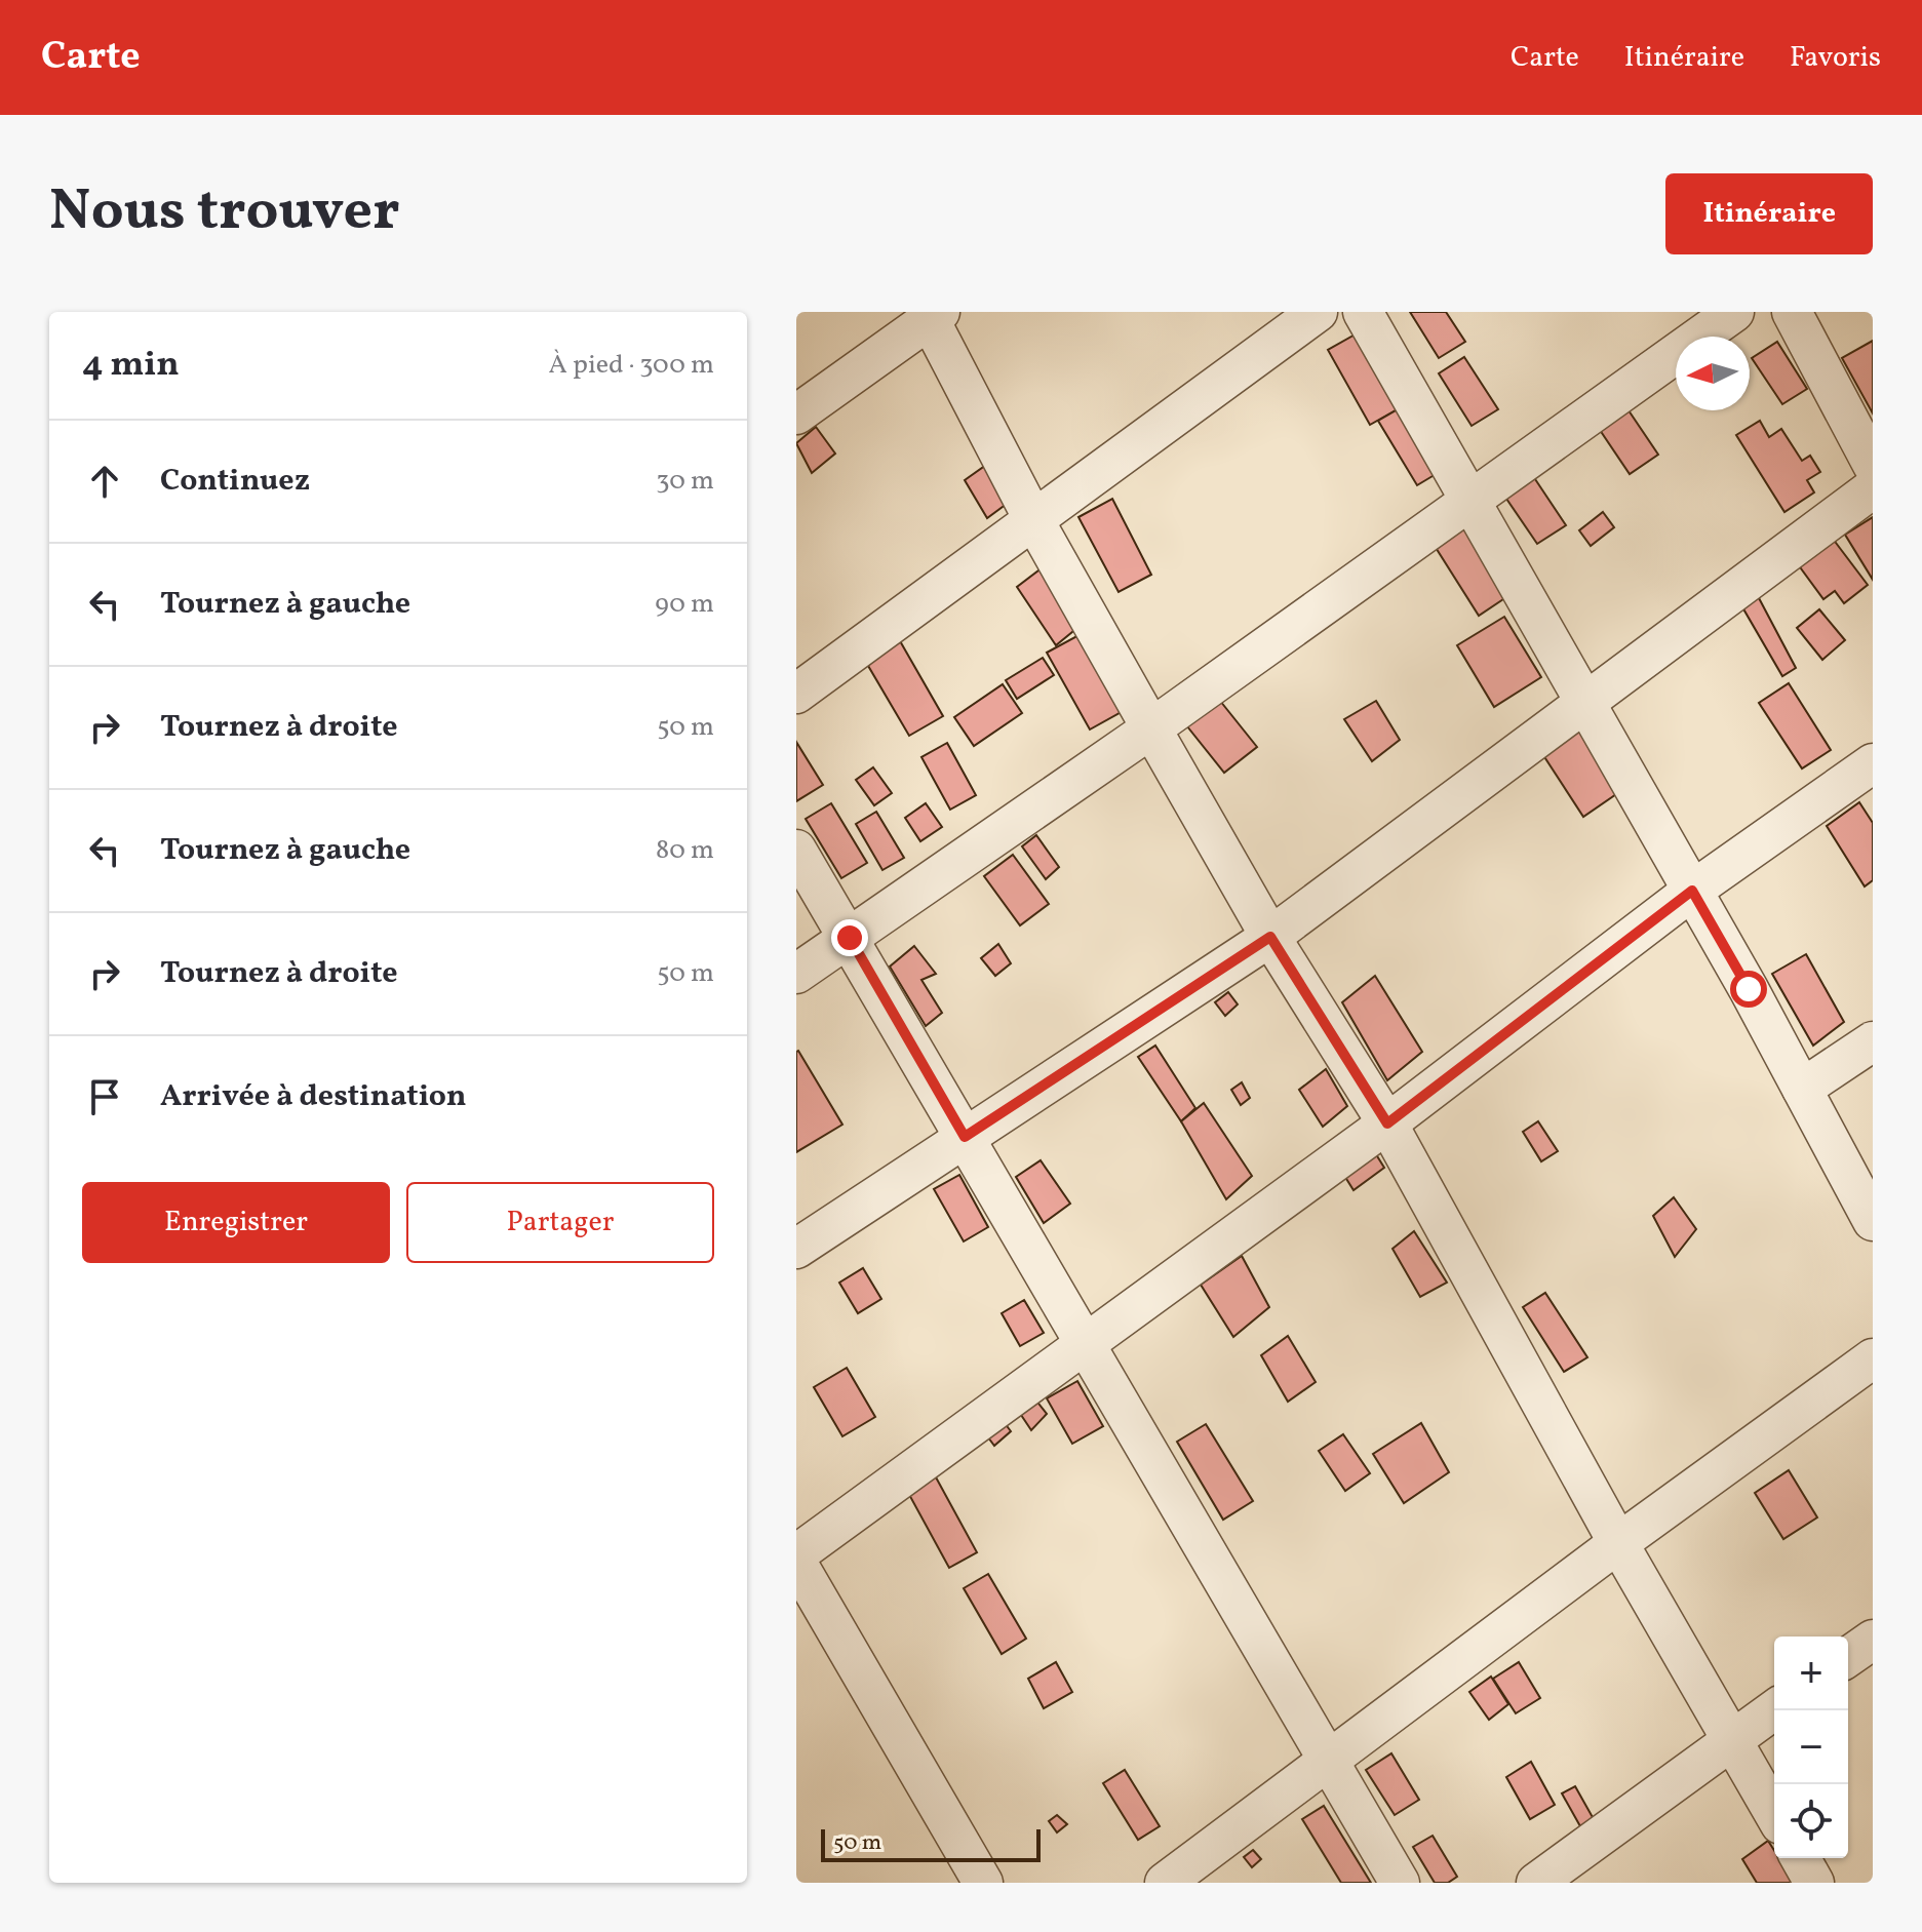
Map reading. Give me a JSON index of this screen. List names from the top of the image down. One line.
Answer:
{"scale_bar":"50 m","north":"left","page":{"header":"Carte","nav":["Carte","Itinéraire","Favoris"],"title":"Nous trouver","buttons":["Itinéraire",["Enregistrer","Partager"]],"heading":["4 min","À pied · 300 m"],"list":[["Continuez","30 m"],["Tournez à gauche","90 m"],["Tournez à droite","50 m"],["Tournez à gauche","80 m"],["Tournez à droite","50 m"],"Arrivée à destination"],"map_buttons":["+","−"],"scale":"50 m"}}
